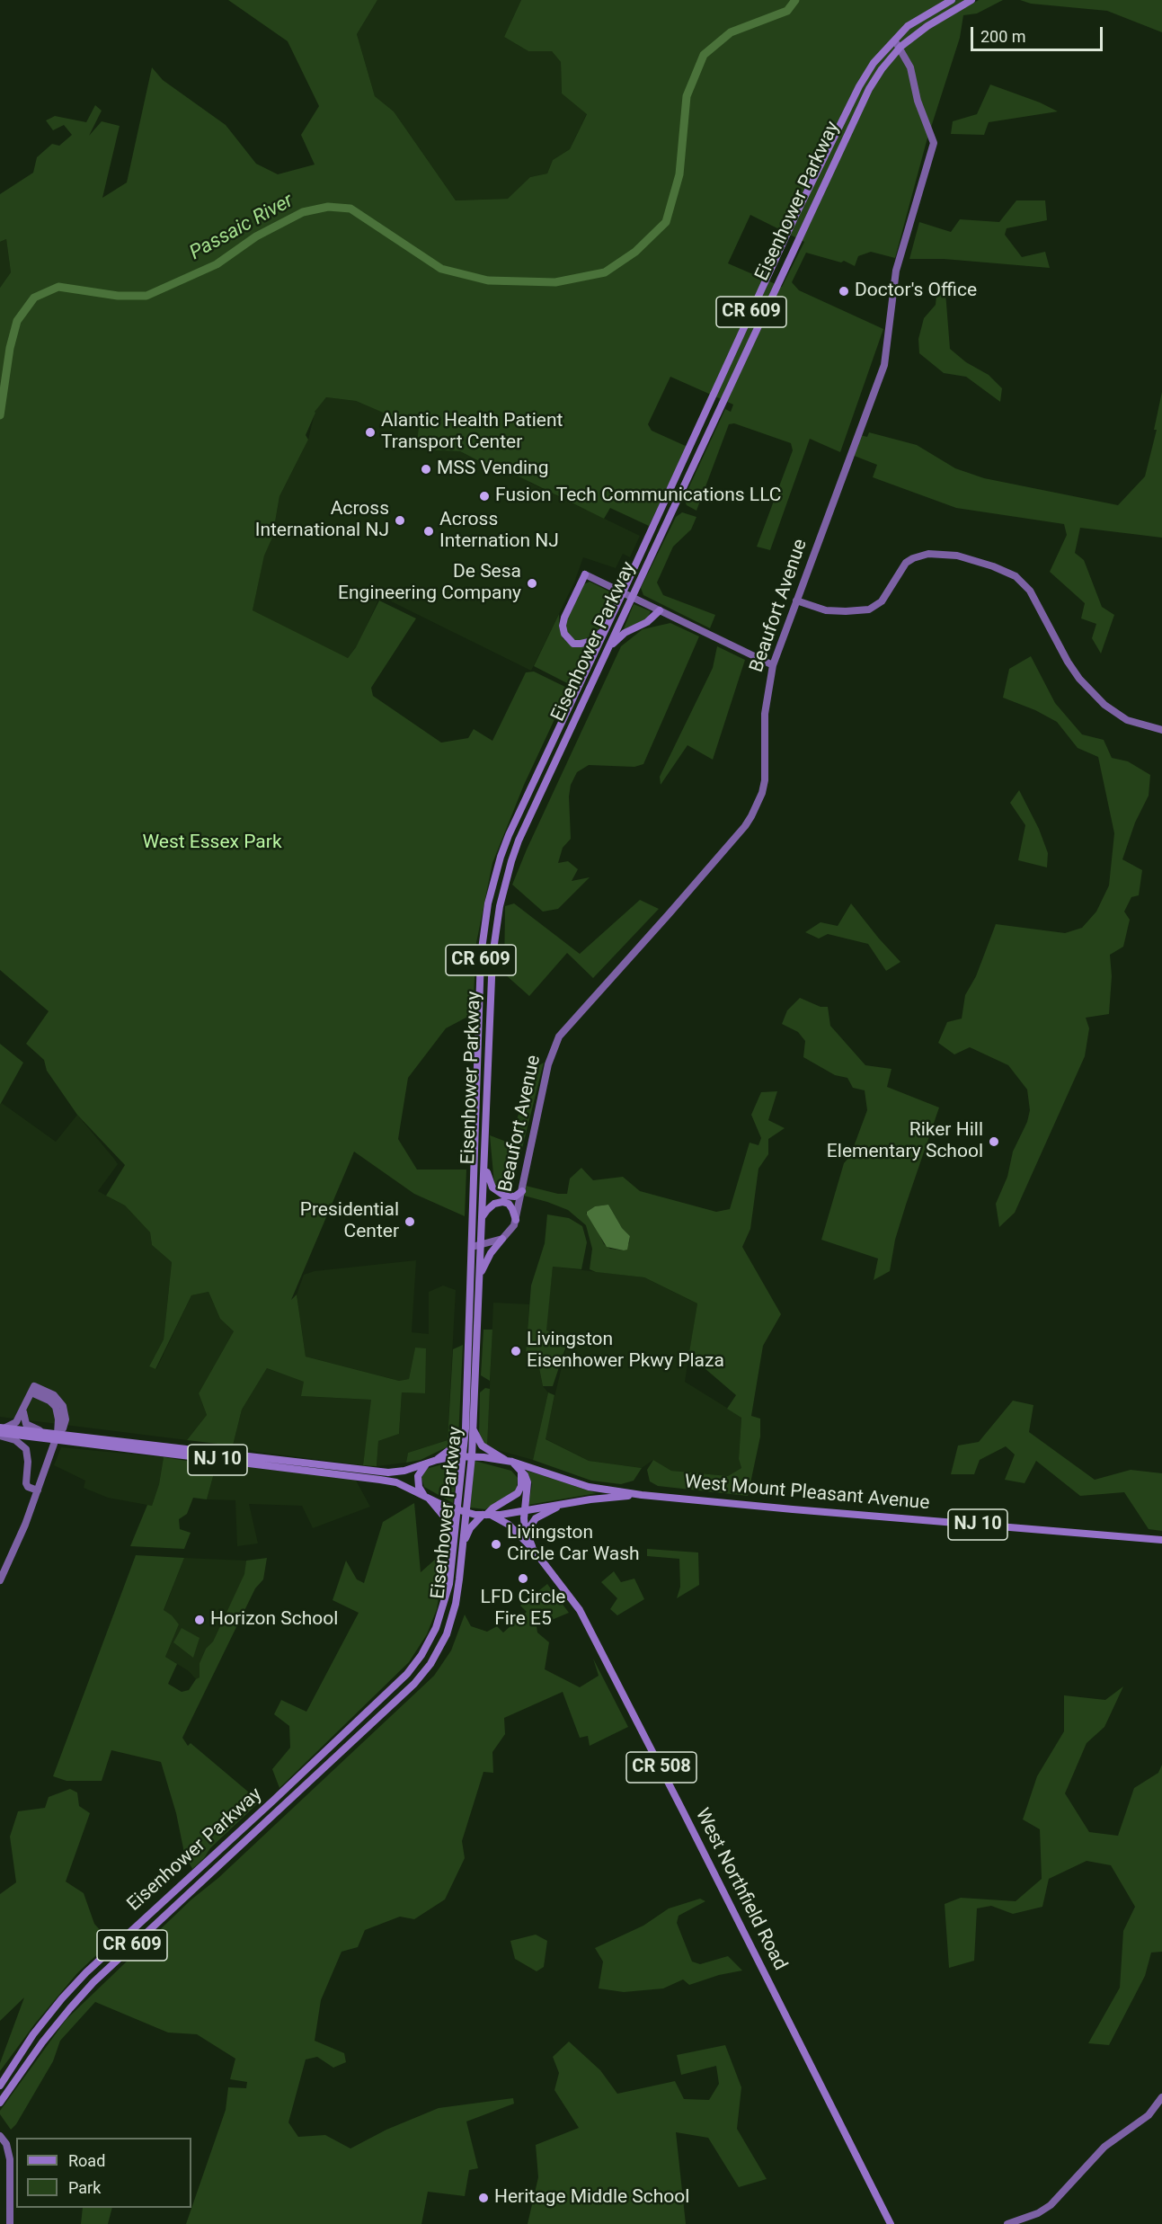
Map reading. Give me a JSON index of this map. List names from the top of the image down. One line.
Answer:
{"streets":{"main road":["Eisenhower Parkway","CR 609","NJ 10","West Mount Pleasant Avenue","CR 508","West Northfield Road"],"street":["Beaufort Avenue"]},"crossings":[["Eisenhower Parkway","Beaufort Avenue"],["Eisenhower Parkway","NJ 10"],["NJ 10","West Mount Pleasant Avenue"],["NJ 10","CR 508"],["West Mount Pleasant Avenue","CR 508"],["CR 508","West Northfield Road"]],"water":["Passaic River"],"parks":["West Essex Park"],"places":["Doctor's Office","Alantic Health Patient Transport Center","MSS Vending","Fusion Tech Communications LLC","Across International NJ","Across Internation NJ","De Sesa Engineering Company","Riker Hill Elementary School","Presidential Center","Livingston Eisenhower Pkwy Plaza","Livingston Circle Car Wash","LFD Circle Fire E5","Horizon School","Heritage Middle School"],"legend":["Road","Park"],"scale_bar":"200 m"}
